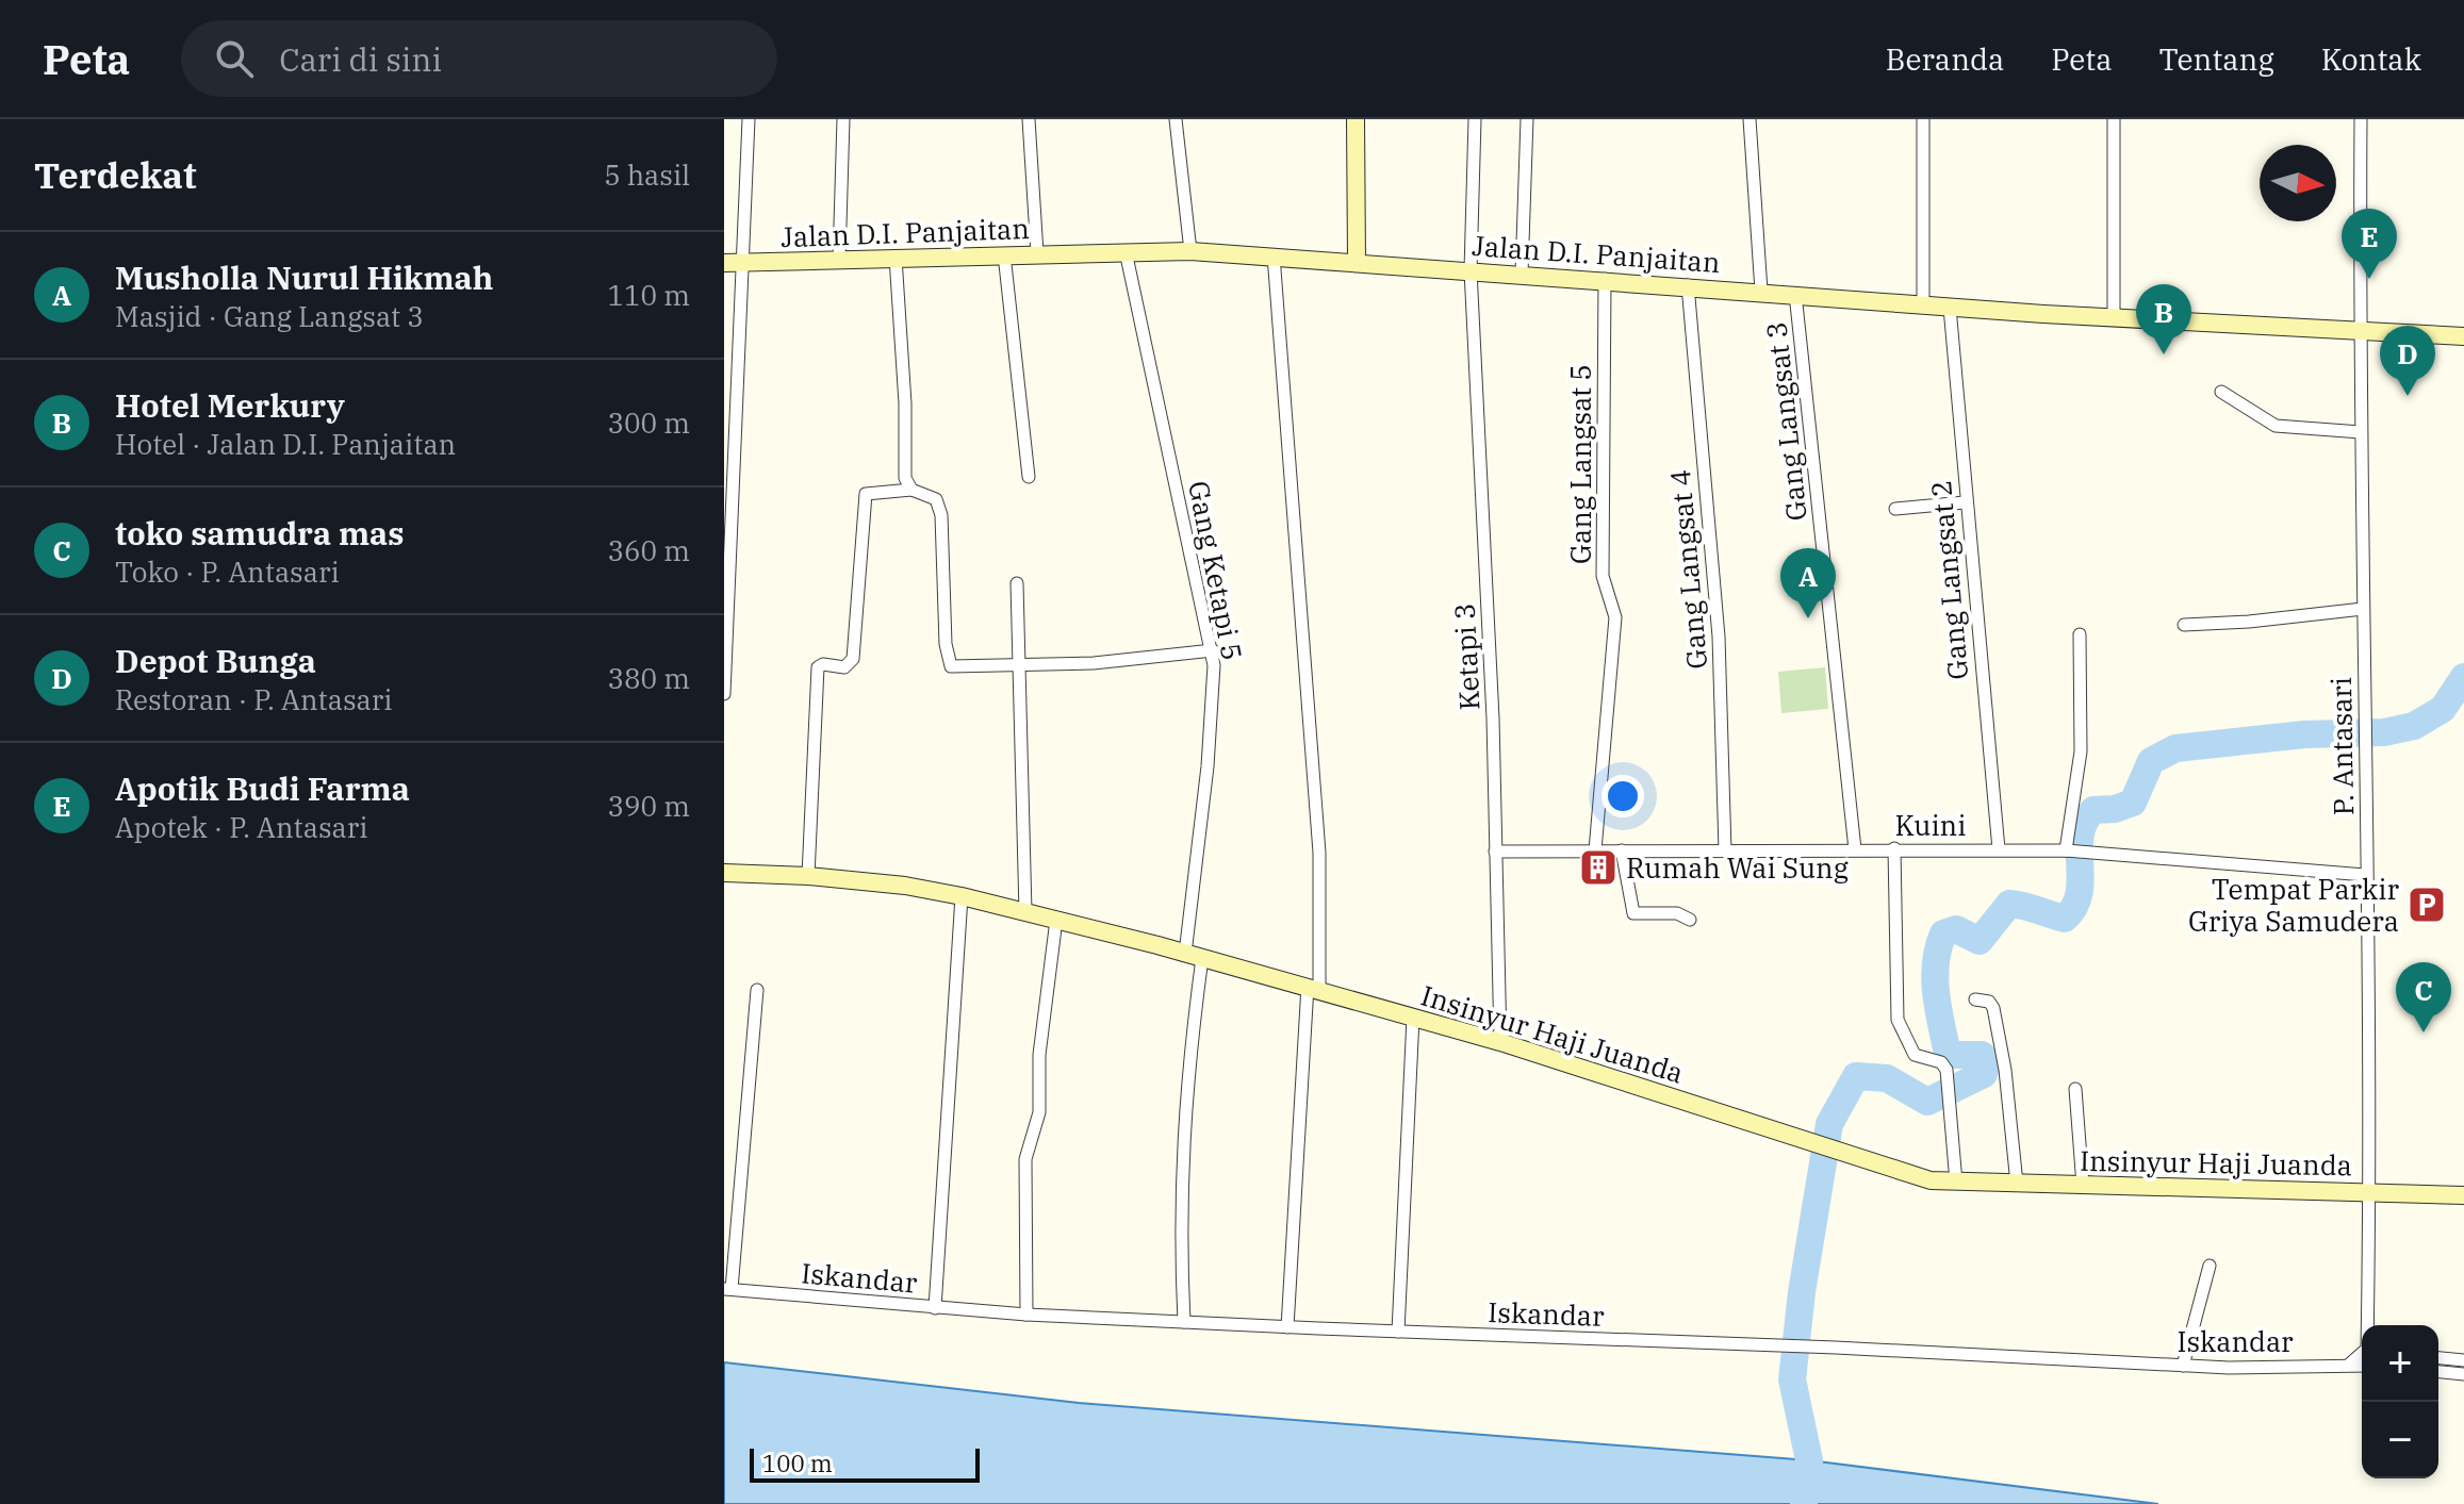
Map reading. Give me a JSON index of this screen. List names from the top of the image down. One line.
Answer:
{"streets":{"street":["Jalan D.I. Panjaitan","Gang Langsat 3","Gang Langsat 5","Gang Langsat 4","Gang Ketapi 5","Gang Langsat 2","Ketapi 3","P. Antasari","Kuini","Insinyur Haji Juanda","Iskandar"]},"crossings":[["Jalan D.I. Panjaitan","Gang Langsat 3"],["Jalan D.I. Panjaitan","Gang Langsat 5"],["Jalan D.I. Panjaitan","Gang Langsat 4"],["Jalan D.I. Panjaitan","Gang Ketapi 5"],["Jalan D.I. Panjaitan","Gang Langsat 2"],["Jalan D.I. Panjaitan","Ketapi 3"],["Jalan D.I. Panjaitan","P. Antasari"],["Gang Langsat 3","Kuini"],["Gang Langsat 5","Kuini"],["Gang Langsat 4","Kuini"],["Gang Ketapi 5","Insinyur Haji Juanda"],["Gang Ketapi 5","Iskandar"],["Gang Langsat 2","Kuini"],["Ketapi 3","Kuini"],["Ketapi 3","Insinyur Haji Juanda"],["P. Antasari","Kuini"],["P. Antasari","Insinyur Haji Juanda"],["P. Antasari","Iskandar"]],"places":{"building":["Rumah Wai Sung"],"parking":["Tempat Parkir Griya Samudera"]},"scale_bar":"100 m","north":"right","page":{"header":"Peta","search":"Cari di sini","nav":["Beranda","Peta","Tentang","Kontak"],"heading":["Terdekat","5 hasil"],"pins":["E","B","D","A","C"],"list":[{"mark":"A","name":"Musholla Nurul Hikmah","note":"Masjid · Gang Langsat 3","value":"110 m"},{"mark":"B","name":"Hotel Merkury","note":"Hotel · Jalan D.I. Panjaitan","value":"300 m"},{"mark":"C","name":"toko samudra mas","note":"Toko · P. Antasari","value":"360 m"},{"mark":"D","name":"Depot Bunga","note":"Restoran · P. Antasari","value":"380 m"},{"mark":"E","name":"Apotik Budi Farma","note":"Apotek · P. Antasari","value":"390 m"}],"map_buttons":["+","−"],"scale":"100 m"}}
